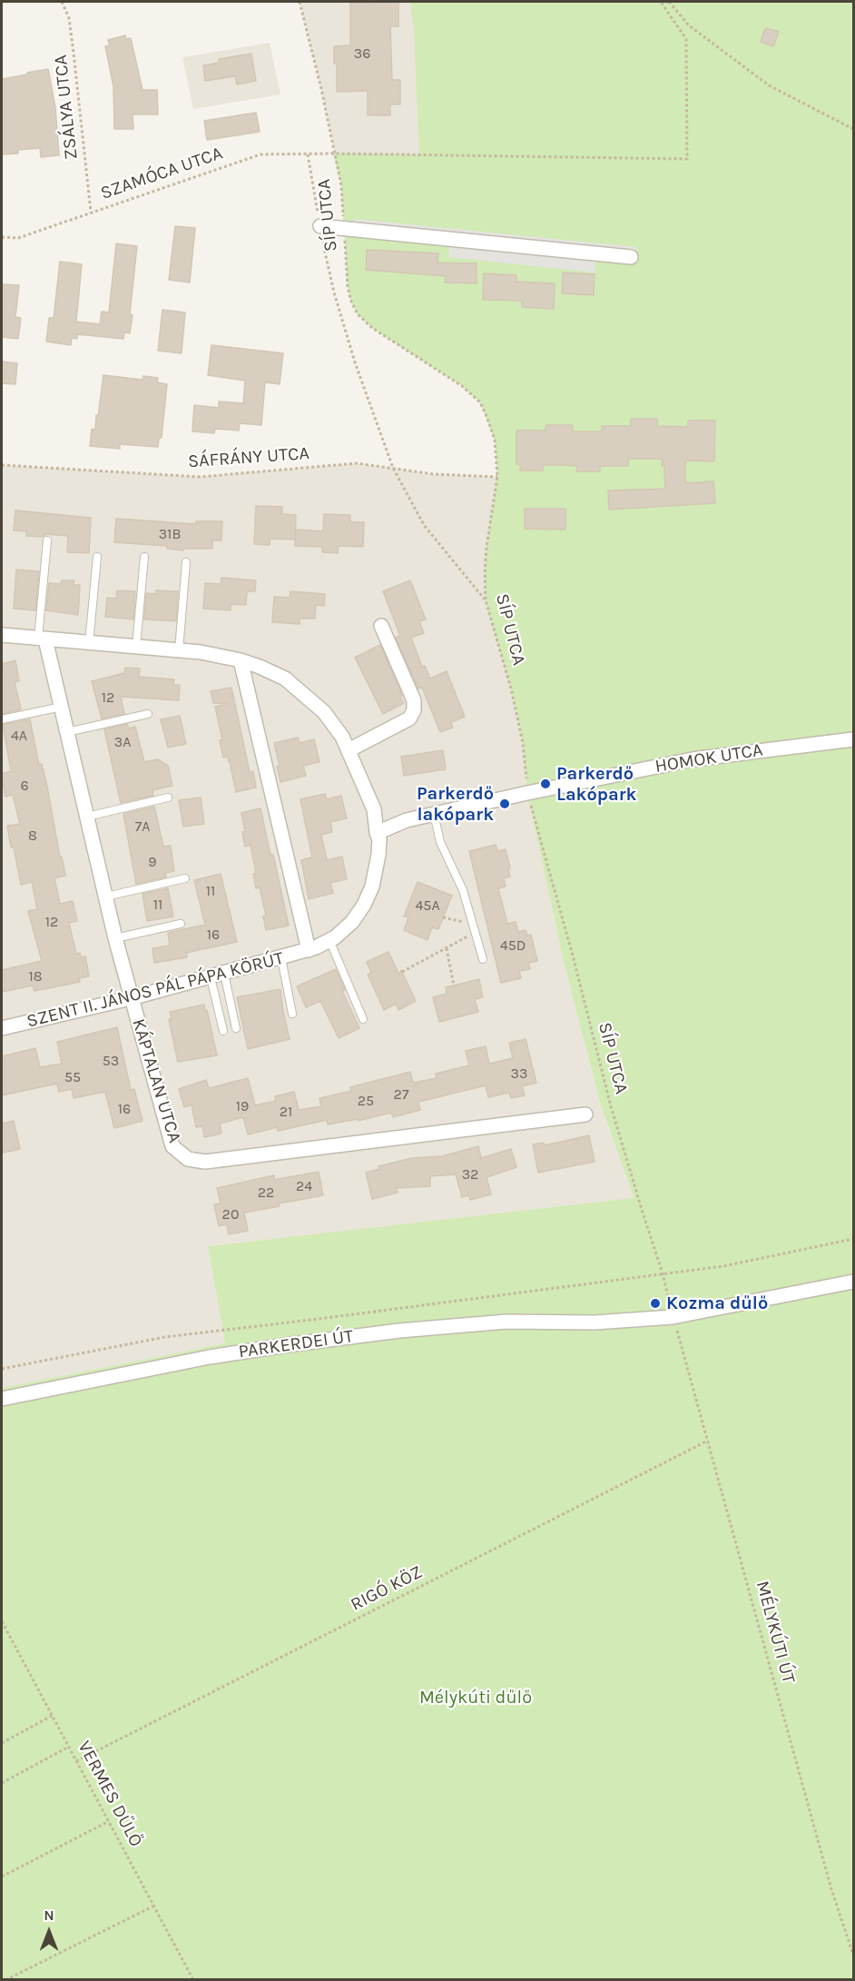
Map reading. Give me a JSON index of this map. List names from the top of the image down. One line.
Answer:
{"streets":{"street":["HOMOK UTCA","SZENT II. JÁNOS PÁL PÁPA KÖRÚT","KÁPTALAN UTCA","PARKERDEI ÚT"],"path":["ZSÁLYA UTCA","SZAMÓCA UTCA","SÍP UTCA","SÁFRÁNY UTCA","RIGÓ KÖZ","MÉLYKÚTI ÚT","VERMES DŰLŐ"]},"crossings":[["ZSÁLYA UTCA","SZAMÓCA UTCA"],["SZAMÓCA UTCA","SÍP UTCA"],["SÍP UTCA","SÁFRÁNY UTCA"],["SÍP UTCA","HOMOK UTCA"],["SÍP UTCA","PARKERDEI ÚT"],["SÍP UTCA","MÉLYKÚTI ÚT"],["HOMOK UTCA","SZENT II. JÁNOS PÁL PÁPA KÖRÚT"],["SZENT II. JÁNOS PÁL PÁPA KÖRÚT","KÁPTALAN UTCA"],["PARKERDEI ÚT","MÉLYKÚTI ÚT"],["RIGÓ KÖZ","MÉLYKÚTI ÚT"],["RIGÓ KÖZ","VERMES DŰLŐ"]],"parks":["Mélykúti dűlő"],"places":["Parkerdő Lakópark","Parkerdő lakópark","Kozma dűlő"],"house_numbers":["36","31B","12","4A","3A","6","7A","8","9","11","11","45A","12","16","45D","18","53","33","55","27","25","19","16","21","32","24","22","20"],"north":"top"}
